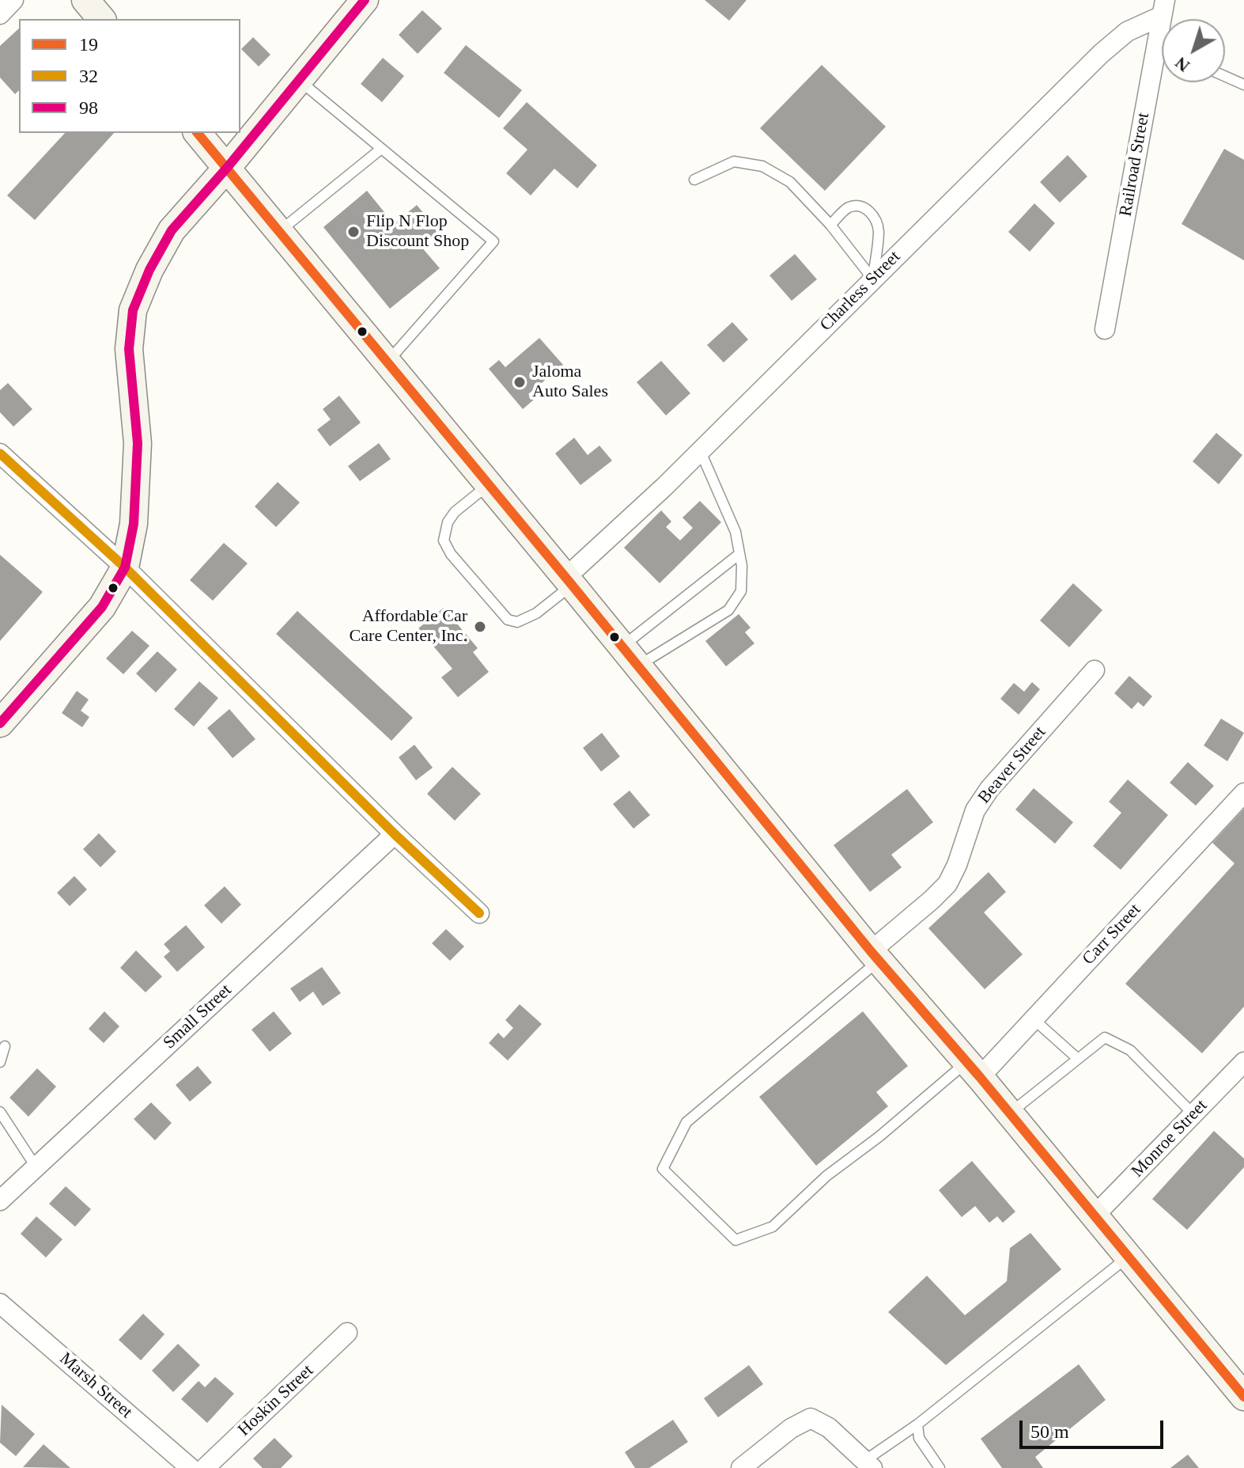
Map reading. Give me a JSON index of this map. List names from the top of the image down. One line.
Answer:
{"streets":{"street":["Railroad Street","Charless Street","Beaver Street","Carr Street","Small Street","Monroe Street","Marsh Street","Hoskin Street"]},"crossings":[["Railroad Street","Charless Street"]],"places":["Flip N Flop Discount Shop","Jaloma Auto Sales","Affordable Car Care Center, Inc."],"lines":["transit line 98","transit line 19","transit line 32"],"legend":["19","32","98"],"scale_bar":"50 m","north":"bottom left"}
